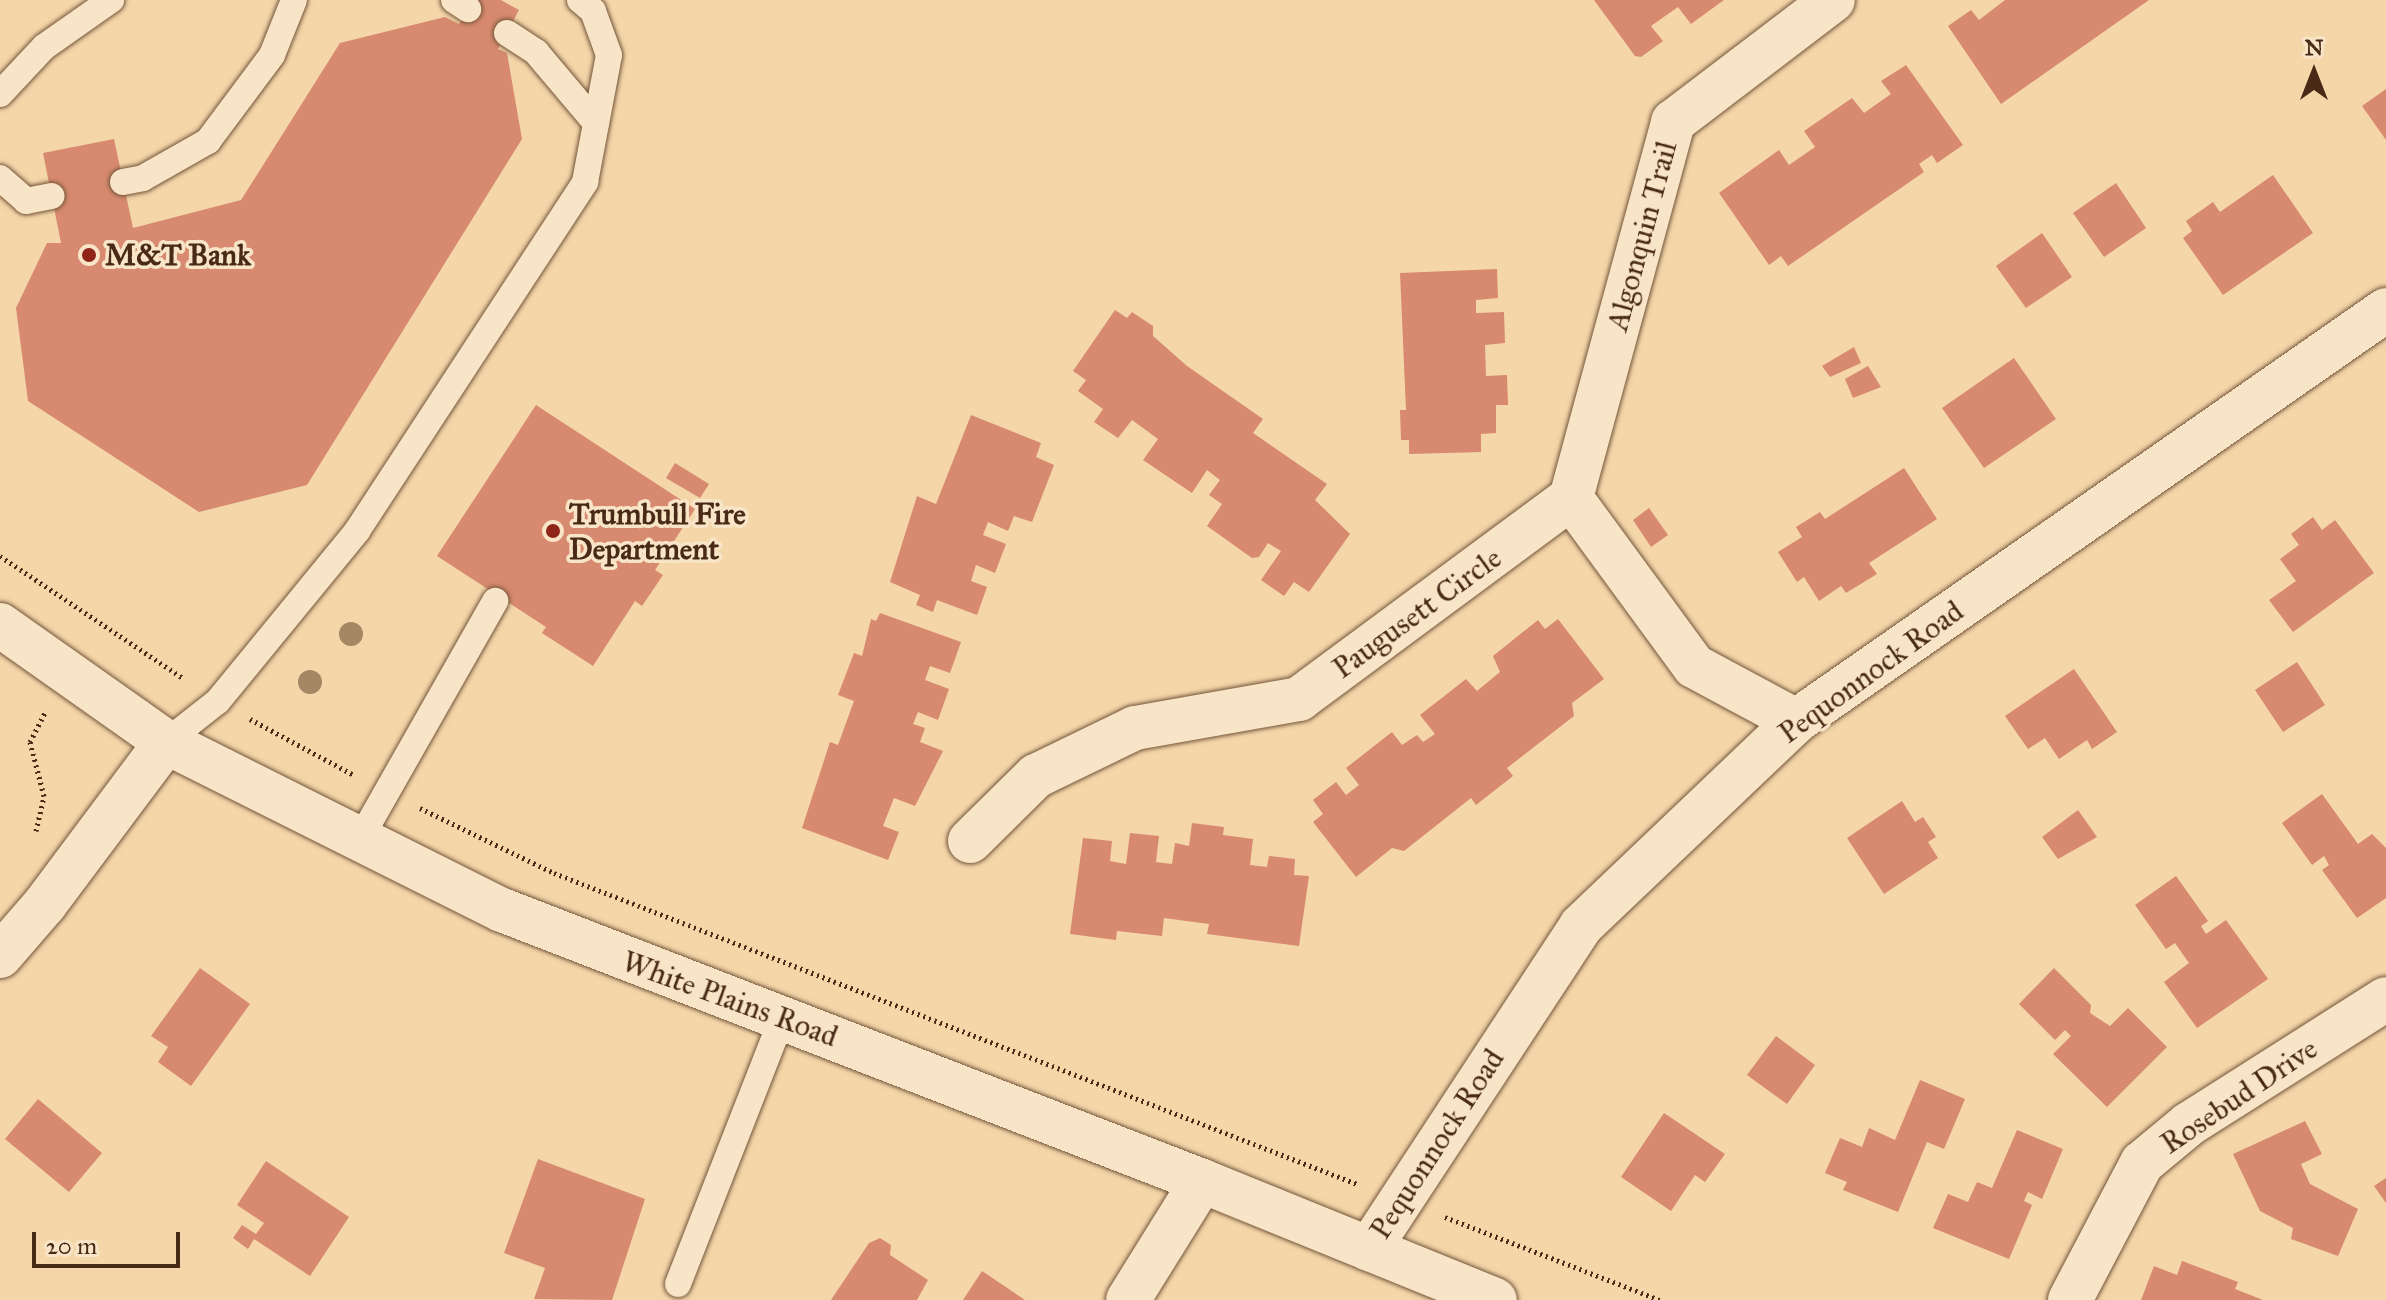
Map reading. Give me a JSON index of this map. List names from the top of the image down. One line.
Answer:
{"streets":{"street":["Algonquin Trail","Paugusett Circle","Pequonnock Road","White Plains Road","Rosebud Drive"]},"crossings":[["Algonquin Trail","Paugusett Circle"],["Pequonnock Road","White Plains Road"]],"places":["M&T Bank","Trumbull Fire Department"],"scale_bar":"20 m","north":"top"}
